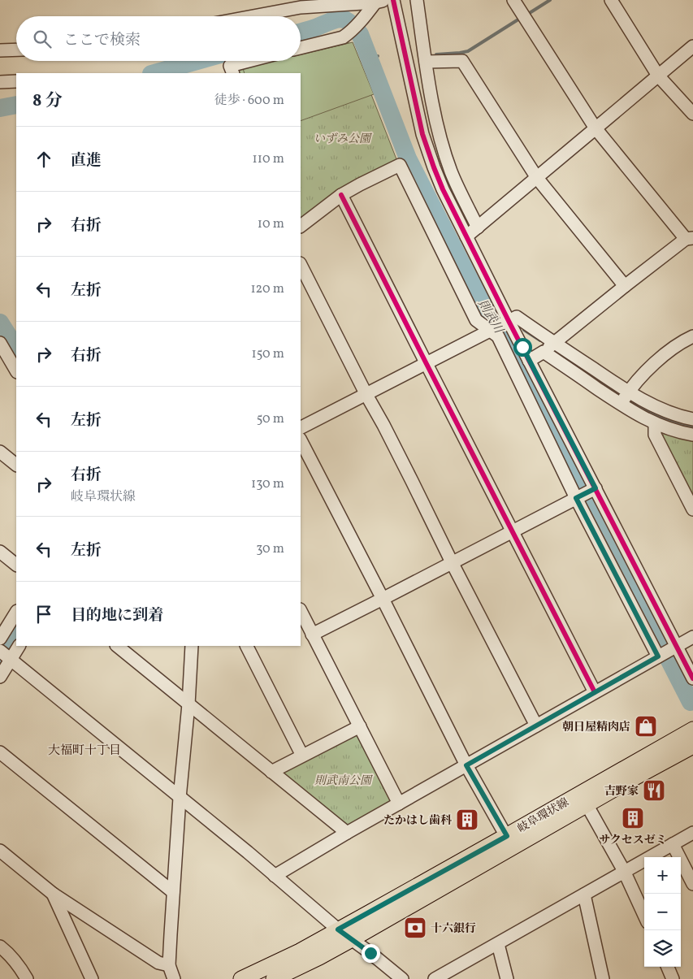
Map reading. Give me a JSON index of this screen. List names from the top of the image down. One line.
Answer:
{"streets":{"main road":["岐阜環状線"]},"districts":["大福町十丁目"],"water":["則武川"],"parks":["いずみ公園","則武南公園"],"places":{"shop":["朝日屋精肉店"],"restaurant":["吉野家"],"building":["サクセスゼミ","たかはし歯科"],"bank":["十六銀行"]},"page":{"search":"ここで検索","heading":["8 分","徒歩 · 600 m"],"list":[["直進","110 m"],["右折","10 m"],["左折","120 m"],["右折","150 m"],["左折","50 m"],["右折","岐阜環状線","130 m"],["左折","30 m"],"目的地に到着"],"map_buttons":["+","−"]}}
